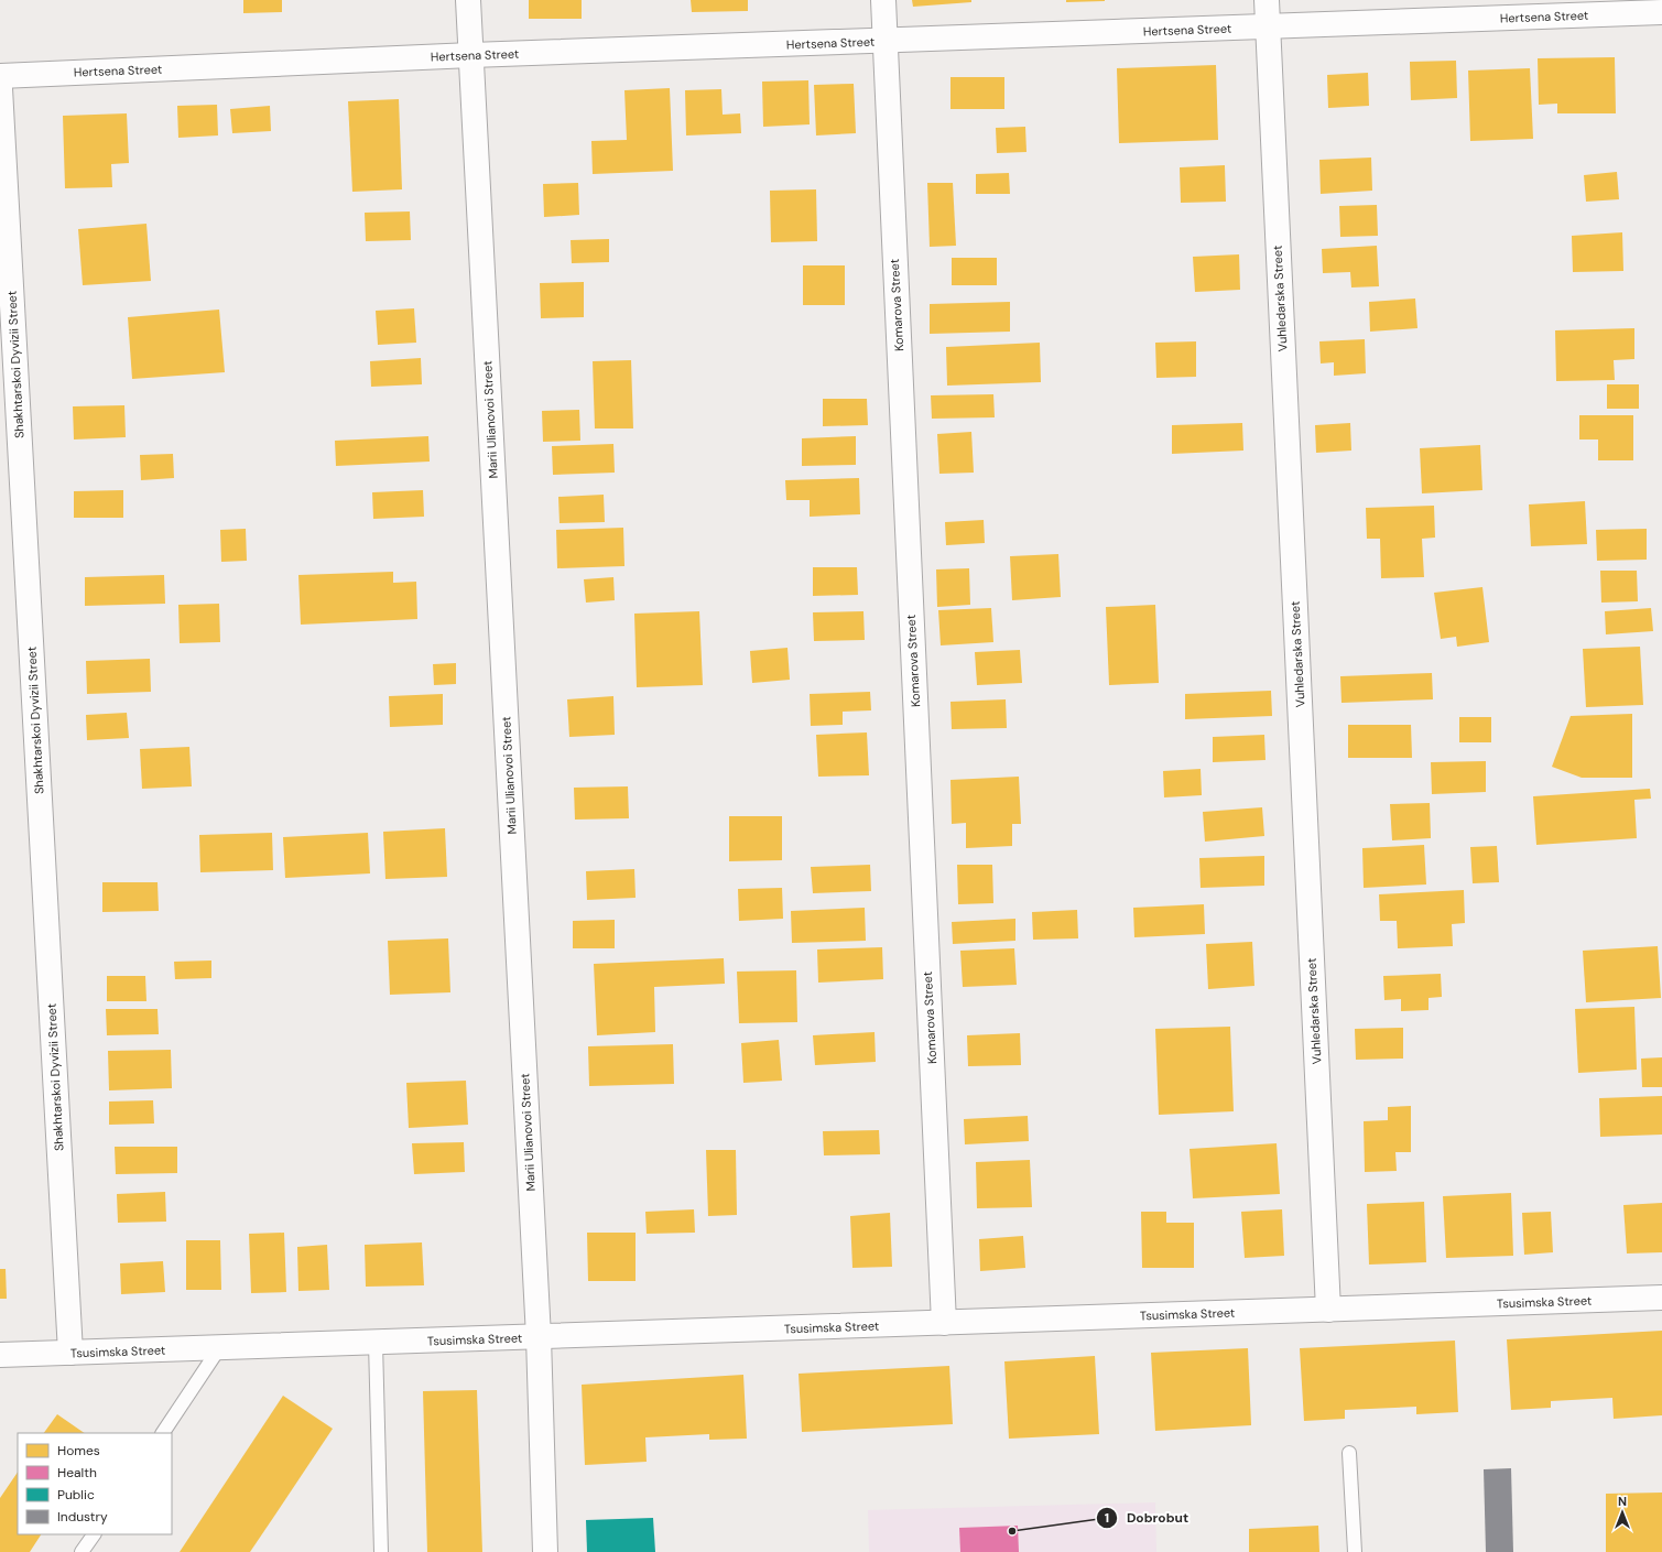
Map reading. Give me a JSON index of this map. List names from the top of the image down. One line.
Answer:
{"streets":{"street":["Hertsena Street","Vuhledarska Street","Komarova Street","Shakhtarskoi Dyvizii Street","Marii Ulianovoi Street","Tsusimska Street"]},"crossings":[["Hertsena Street","Vuhledarska Street"],["Hertsena Street","Komarova Street"],["Hertsena Street","Marii Ulianovoi Street"],["Vuhledarska Street","Tsusimska Street"],["Komarova Street","Tsusimska Street"],["Shakhtarskoi Dyvizii Street","Tsusimska Street"],["Marii Ulianovoi Street","Tsusimska Street"]],"places":["Dobrobut"],"legend":["Homes","Health","Public","Industry"],"north":"top"}
